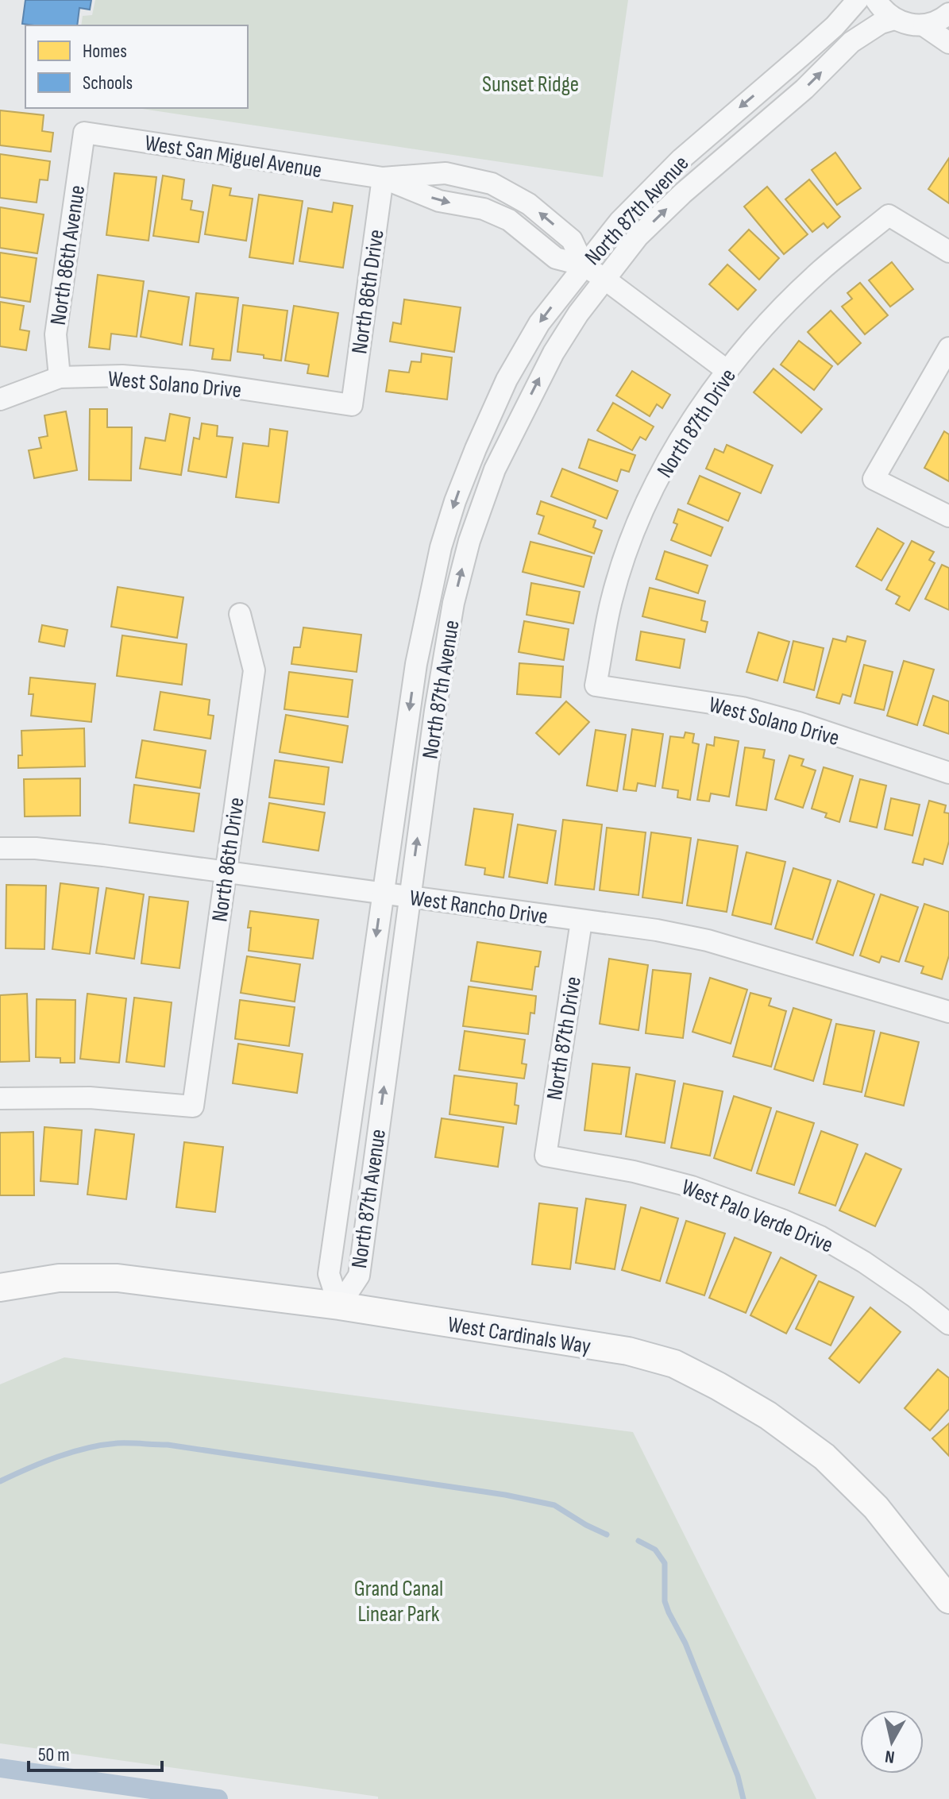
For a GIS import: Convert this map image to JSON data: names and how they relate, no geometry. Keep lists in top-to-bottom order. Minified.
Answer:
{"streets":{"main road":["West Cardinals Way"],"street":["West San Miguel Avenue","North 87th Avenue","North 86th Avenue","North 86th Drive","West Solano Drive","North 87th Drive","West Rancho Drive","West Palo Verde Drive"]},"crossings":[["West San Miguel Avenue","North 87th Avenue"],["West San Miguel Avenue","North 86th Avenue"],["West San Miguel Avenue","North 86th Drive"],["West San Miguel Avenue","North 87th Drive"],["North 87th Avenue","West Rancho Drive"],["North 87th Avenue","West Cardinals Way"],["North 86th Avenue","West Solano Drive"],["North 86th Drive","West Solano Drive"],["North 86th Drive","West Rancho Drive"],["West Solano Drive","North 87th Drive"],["North 87th Drive","West Rancho Drive"],["North 87th Drive","West Palo Verde Drive"]],"parks":["Sunset Ridge","Grand Canal Linear Park"],"legend":["Homes","Schools"],"scale_bar":"50 m","north":"bottom"}
